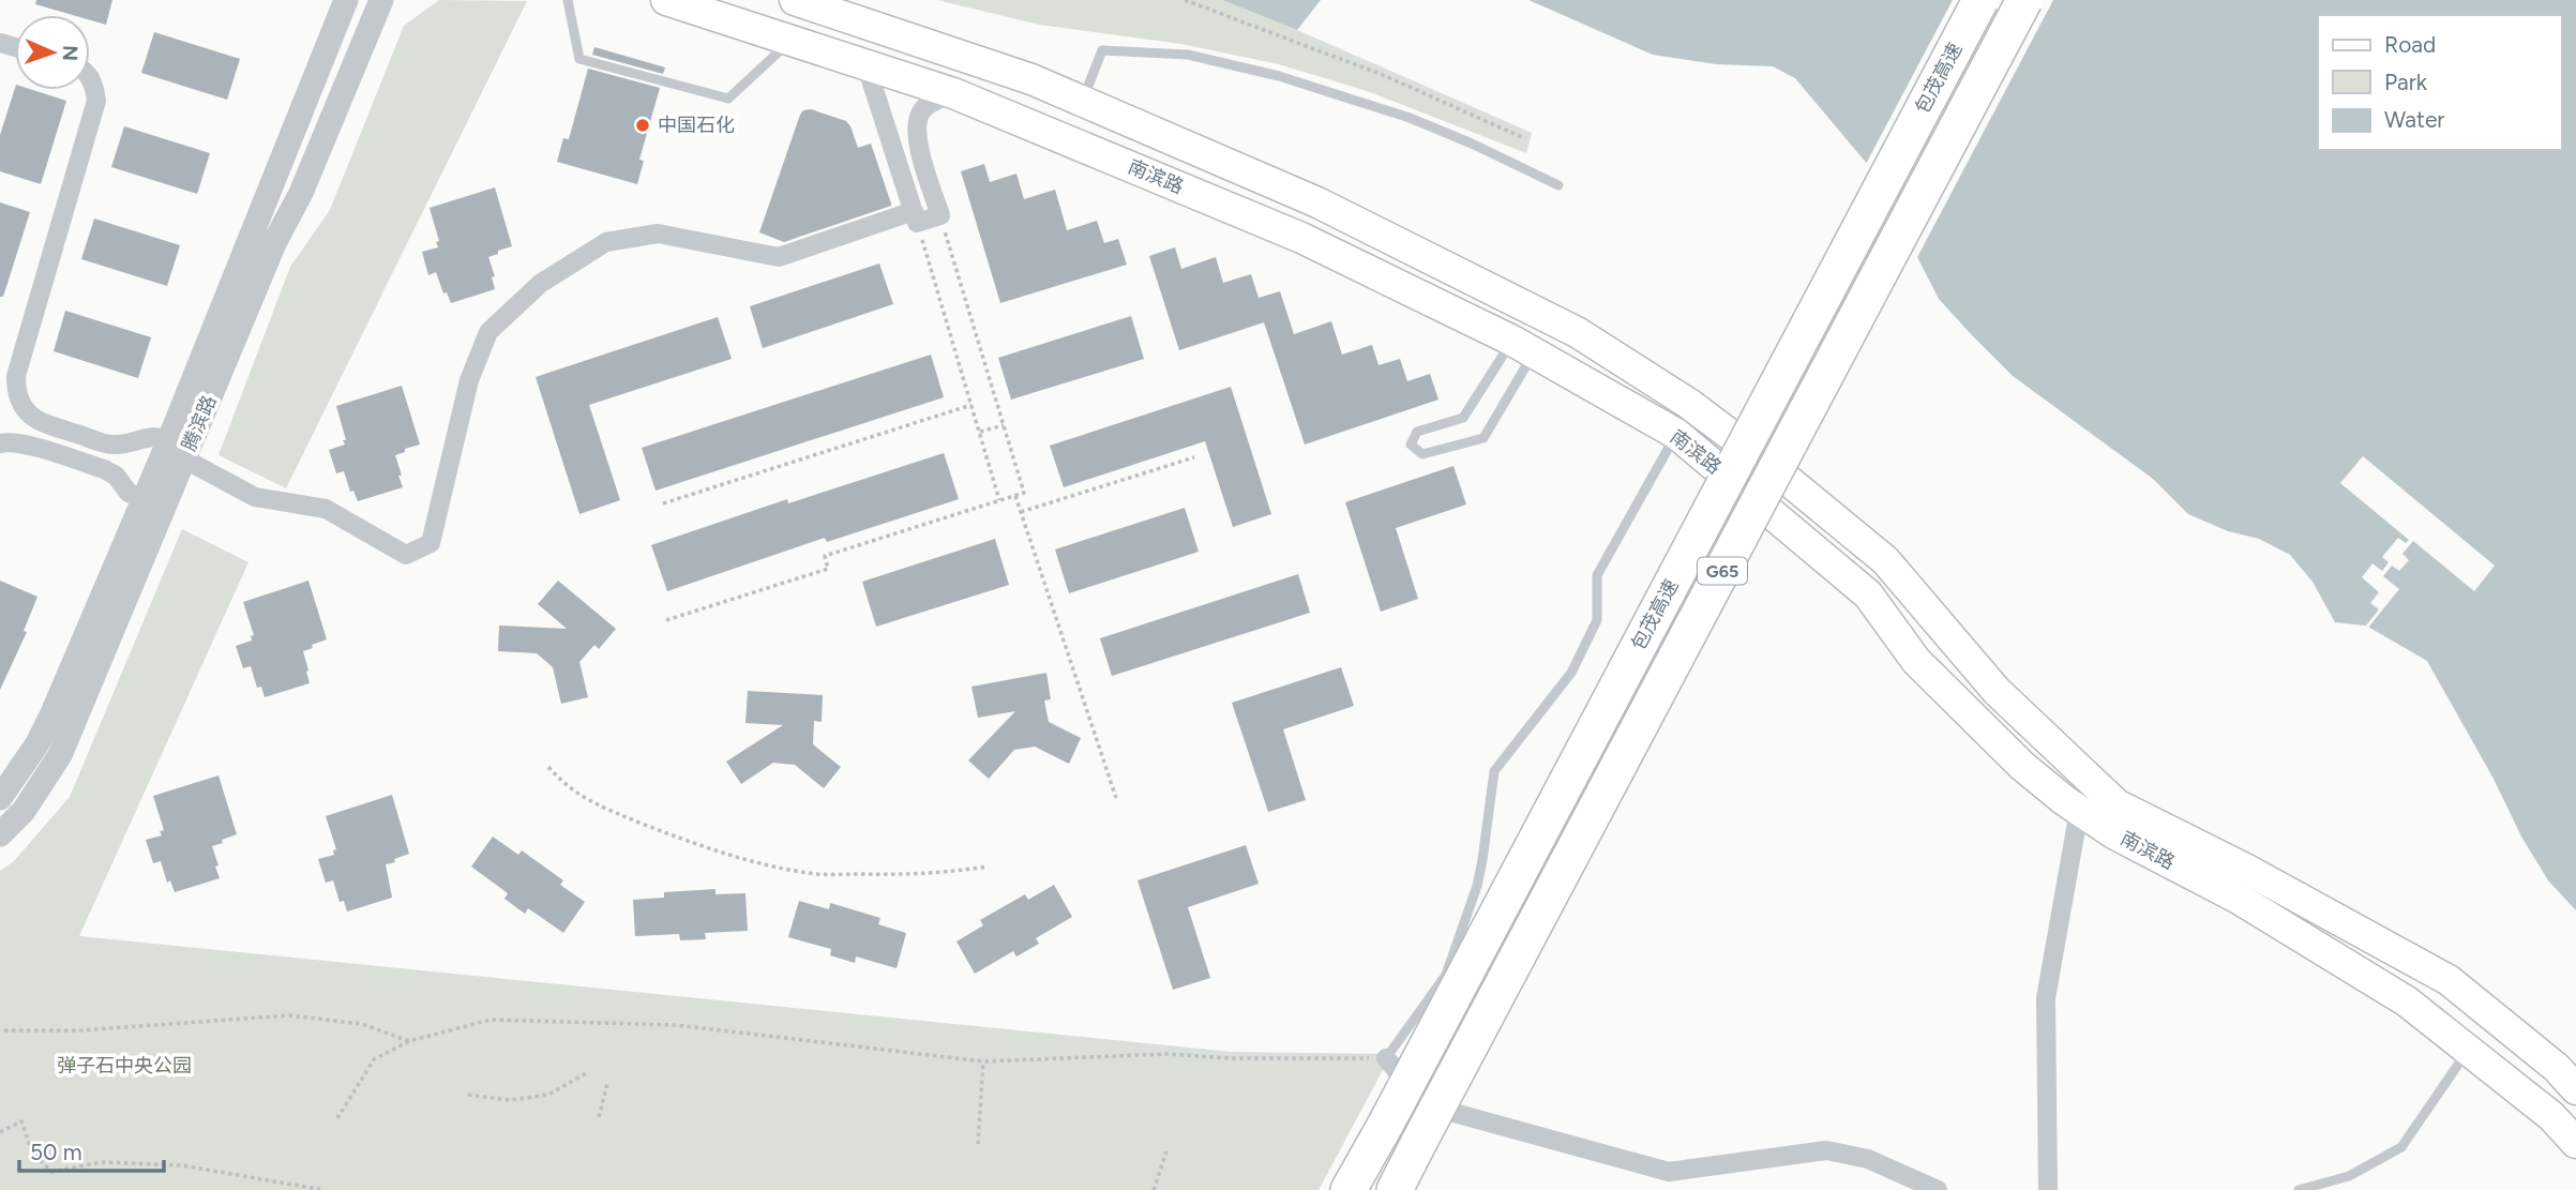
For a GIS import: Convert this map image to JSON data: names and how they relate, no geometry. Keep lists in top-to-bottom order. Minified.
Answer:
{"streets":{"highway":["包茂高速","G65"],"main road":["南滨路"],"street":["腾滨路"]},"parks":["弹子石中央公园"],"places":["中国石化"],"legend":["Road","Park","Water"],"scale_bar":"50 m","north":"right"}
